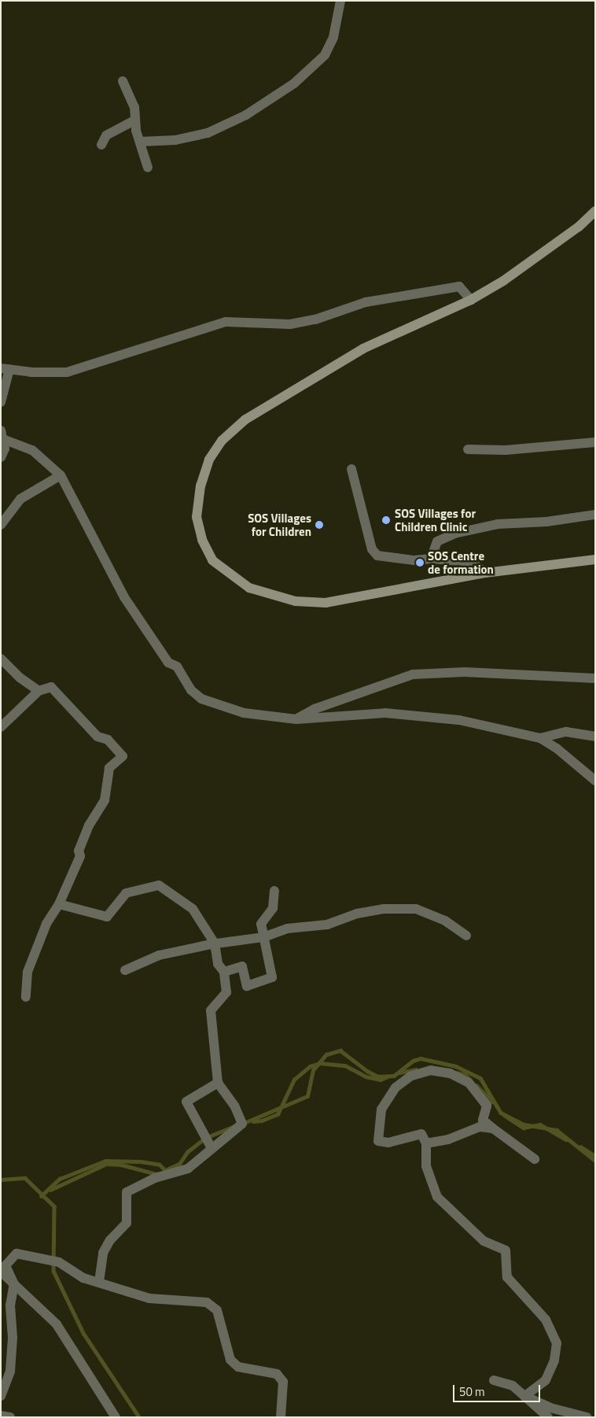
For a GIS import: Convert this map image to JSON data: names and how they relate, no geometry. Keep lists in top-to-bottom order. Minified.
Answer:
{"places":["SOS Villages for Children Clinic","SOS Villages for Children","SOS Centre de formation"],"scale_bar":"50 m"}
